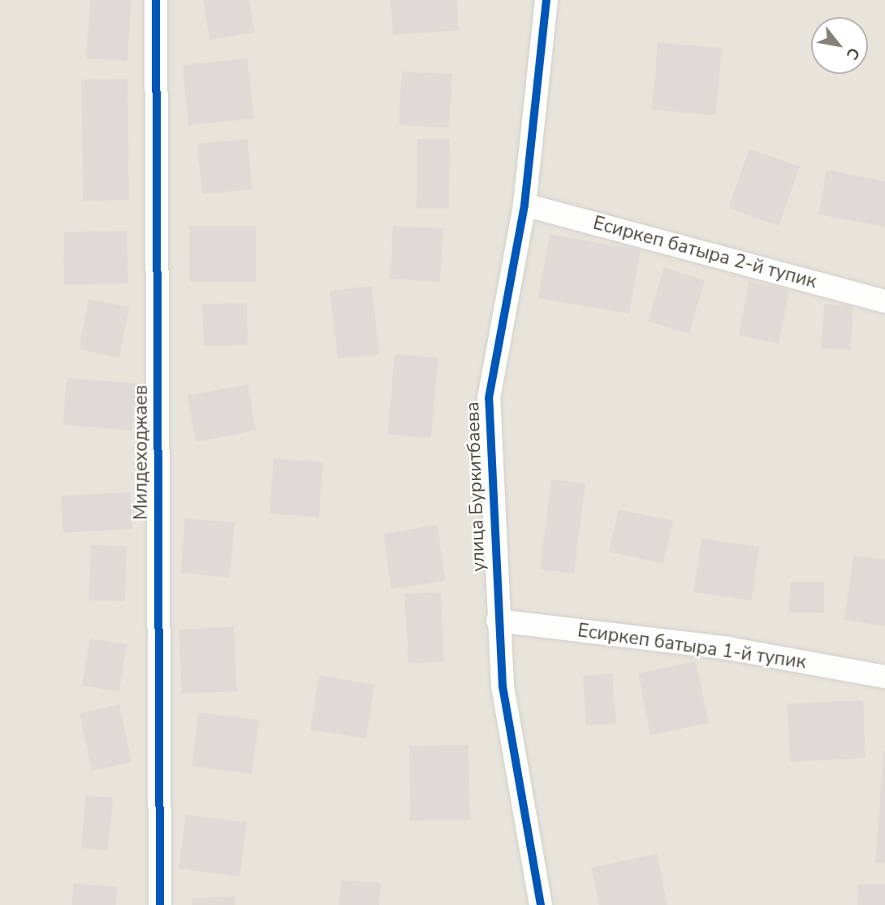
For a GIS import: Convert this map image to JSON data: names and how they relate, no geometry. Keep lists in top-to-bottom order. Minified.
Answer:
{"streets":{"street":["Есиркеп батыра 2-й тупик","Милдеходжаев","улица Буркитбаева","Есиркеп батыра 1-й тупик"]},"crossings":[["Есиркеп батыра 2-й тупик","улица Буркитбаева"],["улица Буркитбаева","Есиркеп батыра 1-й тупик"]],"north":"bottom right"}
